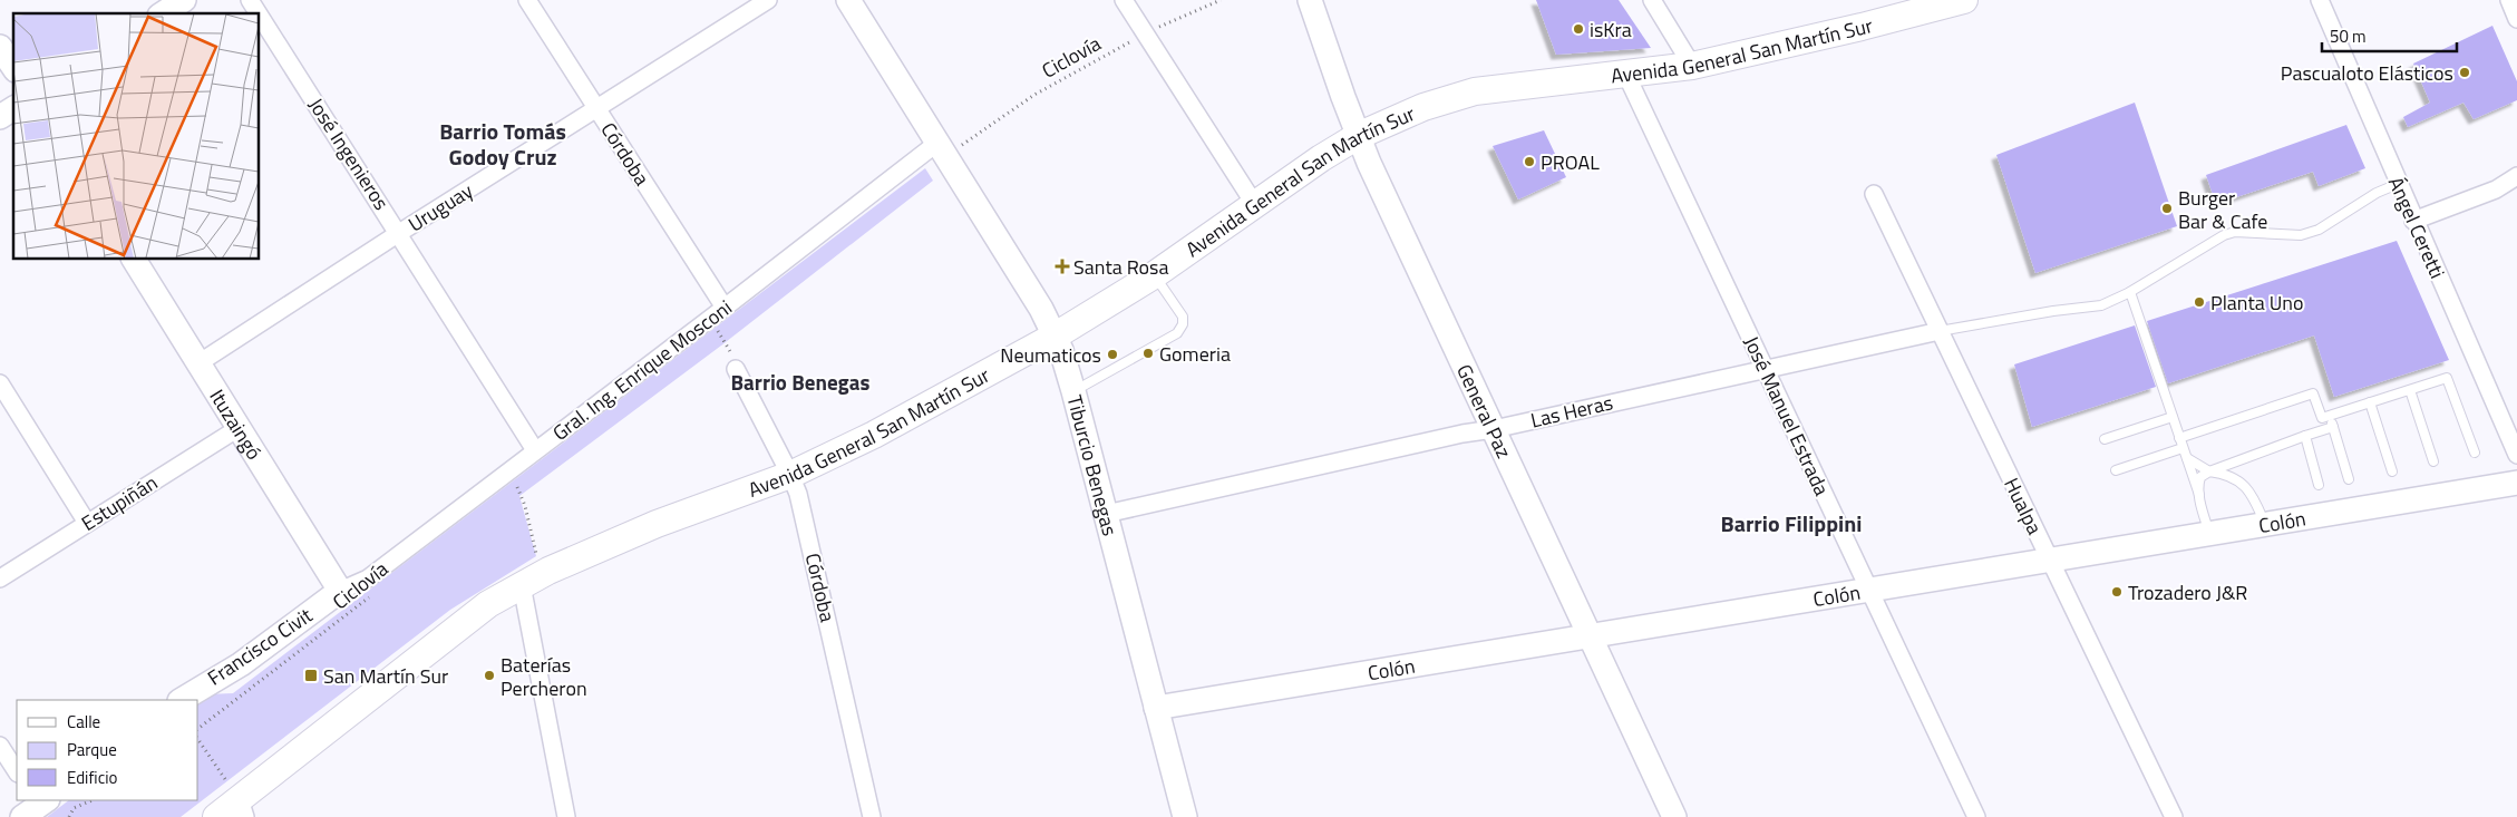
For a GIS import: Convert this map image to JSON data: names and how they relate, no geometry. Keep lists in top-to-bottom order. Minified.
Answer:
{"streets":{"main road":["Avenida General San Martín Sur"],"street":["José Ingenieros","Córdoba","Uruguay","Ángel Ceretti","Gral. Ing. Enrique Mosconi","General Paz","Las Heras","José Manuel Estrada","Ituzaingó","Tiburcio Benegas","Estupiñán","Hualpa","Colón","Francisco Civit"],"path":["Ciclovía"]},"crossings":[["Avenida General San Martín Sur","Córdoba"],["Avenida General San Martín Sur","General Paz"],["Avenida General San Martín Sur","José Manuel Estrada"],["Avenida General San Martín Sur","Tiburcio Benegas"],["Ciclovía","Gral. Ing. Enrique Mosconi"],["Ciclovía","Tiburcio Benegas"],["José Ingenieros","Uruguay"],["José Ingenieros","Gral. Ing. Enrique Mosconi"],["Córdoba","Uruguay"],["Córdoba","Gral. Ing. Enrique Mosconi"],["Uruguay","Ituzaingó"],["Gral. Ing. Enrique Mosconi","Ituzaingó"],["Gral. Ing. Enrique Mosconi","Tiburcio Benegas"],["Gral. Ing. Enrique Mosconi","Francisco Civit"],["General Paz","Las Heras"],["General Paz","Colón"],["Las Heras","José Manuel Estrada"],["Las Heras","Tiburcio Benegas"],["Las Heras","Hualpa"],["José Manuel Estrada","Colón"],["Ituzaingó","Estupiñán"],["Ituzaingó","Francisco Civit"],["Tiburcio Benegas","Colón"],["Hualpa","Colón"]],"districts":["Barrio Tomás Godoy Cruz","Barrio Benegas","Barrio Filippini"],"places":{"other":["isKra","Pascualoto Elásticos","PROAL","Burger Bar & Cafe","Planta Uno","Gomeria","Neumaticos","Trozadero J&R","Baterías Percheron"],"health":["Santa Rosa"],"transit":["San Martín Sur"]},"legend":["Calle","Parque","Edificio"],"scale_bar":"50 m"}
